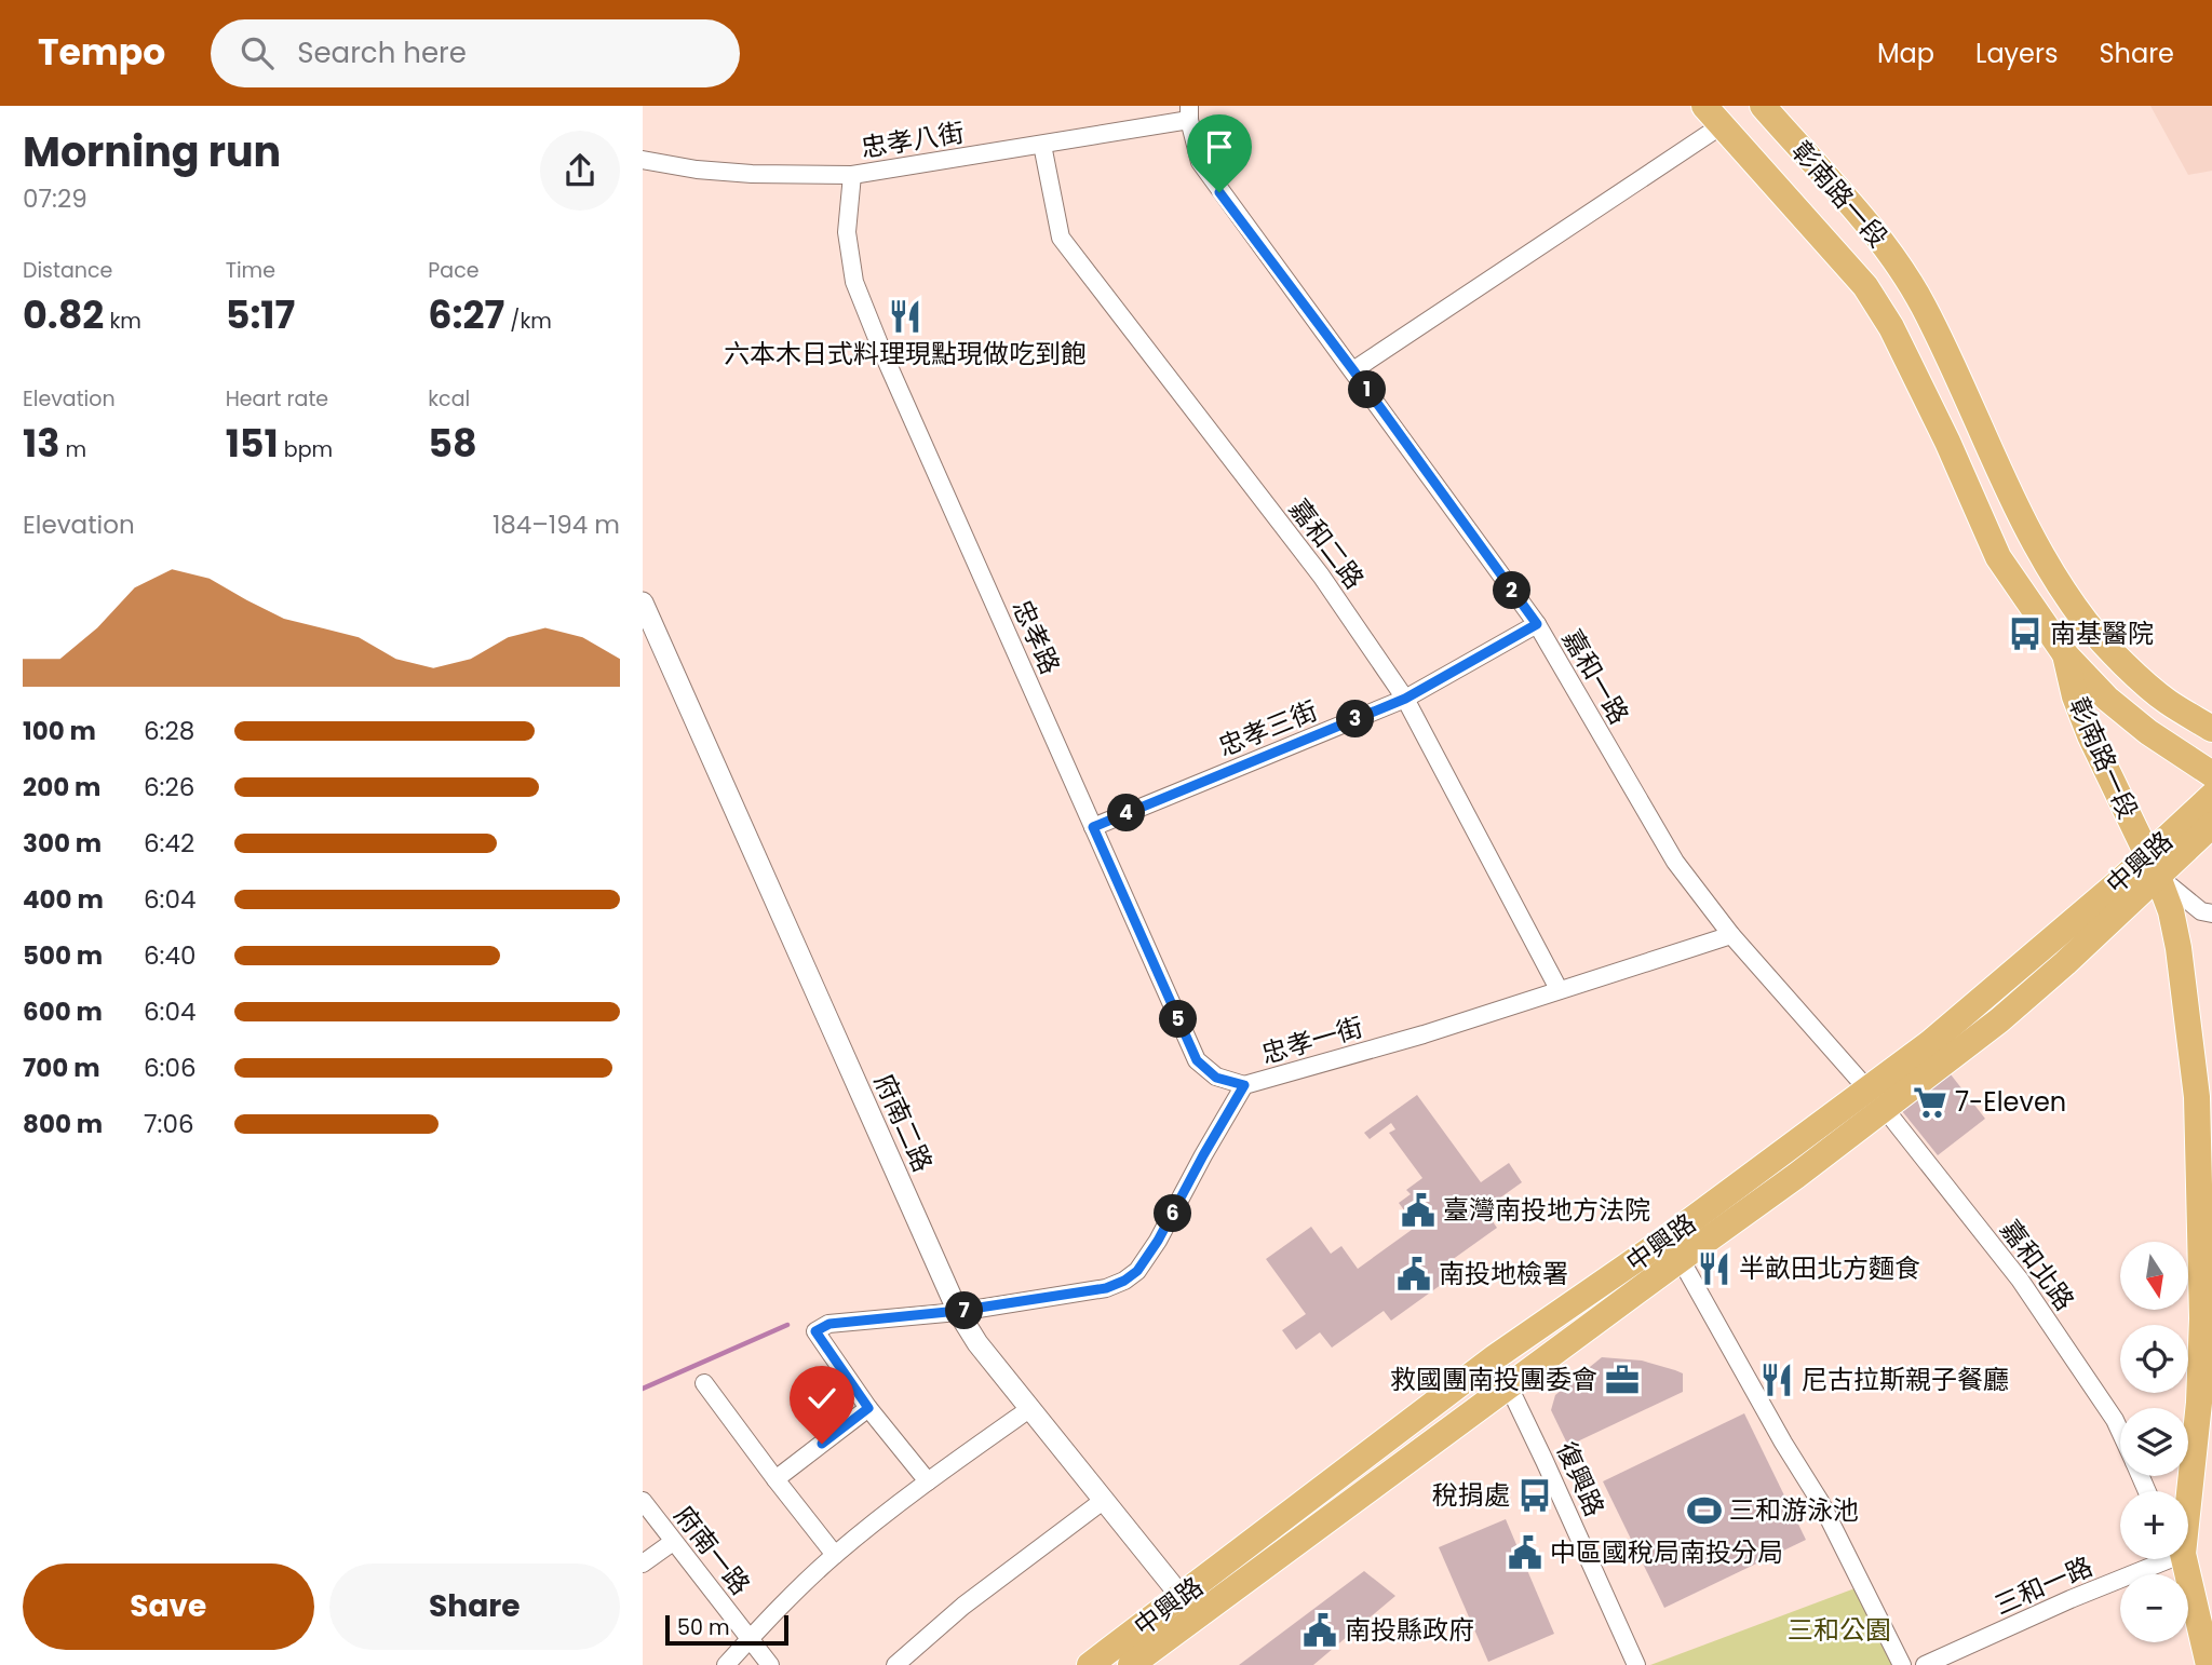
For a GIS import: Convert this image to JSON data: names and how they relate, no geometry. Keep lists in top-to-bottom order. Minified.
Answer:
{"streets":{"main road":["彰南路一段","中興路"],"street":["忠孝八街","嘉和二路","忠孝路","嘉和一路","忠孝三街","忠孝一街","府南二路","嘉和北路","復興路","府南一路","三和一路"]},"crossings":[["忠孝八街","嘉和二路"],["忠孝八街","忠孝路"],["忠孝八街","嘉和一路"],["彰南路一段","中興路"],["嘉和二路","忠孝三街"],["嘉和二路","忠孝一街"],["忠孝路","忠孝三街"],["忠孝路","忠孝一街"],["嘉和一路","忠孝三街"],["嘉和一路","中興路"],["嘉和一路","忠孝一街"],["嘉和一路","嘉和北路"],["中興路","府南二路"],["中興路","嘉和北路"],["中興路","復興路"],["忠孝一街","府南二路"]],"parks":["三和公園"],"places":{"restaurant":["六本木日式料理現點現做吃到飽","半畝田北方麵食","尼古拉斯親子餐廳"],"bus stop":["南基醫院","稅捐處"],"supermarket":["7-Eleven"],"public building":["臺灣南投地方法院","南投地檢署","中區國稅局南投分局","南投縣政府"],"office":["救國團南投團委會"],"sports":["三和游泳池"]},"scale_bar":"50 m","north":"bottom","page":{"header":"Tempo","search":"Search here","nav":["Map","Layers","Share"],"heading":["Morning run","07:29"],"stats":[["Distance","0.82 km"],["Time","5:17"],["Pace","6:27 /km"],["Elevation","13 m"],["Heart rate","151 bpm"],["kcal","58"]],"pins":["1","2","3","4","5","6","7"],"chart":["Elevation","184–194 m"],"list":[{"name":"100 m","note":"6:28"},{"name":"200 m","note":"6:26"},{"name":"300 m","note":"6:42"},{"name":"400 m","note":"6:04"},{"name":"500 m","note":"6:40"},{"name":"600 m","note":"6:04"},{"name":"700 m","note":"6:06"},{"name":"800 m","note":"7:06"}],"map_buttons":["+","−"],"buttons":["Save","Share"],"scale":"50 m"}}
